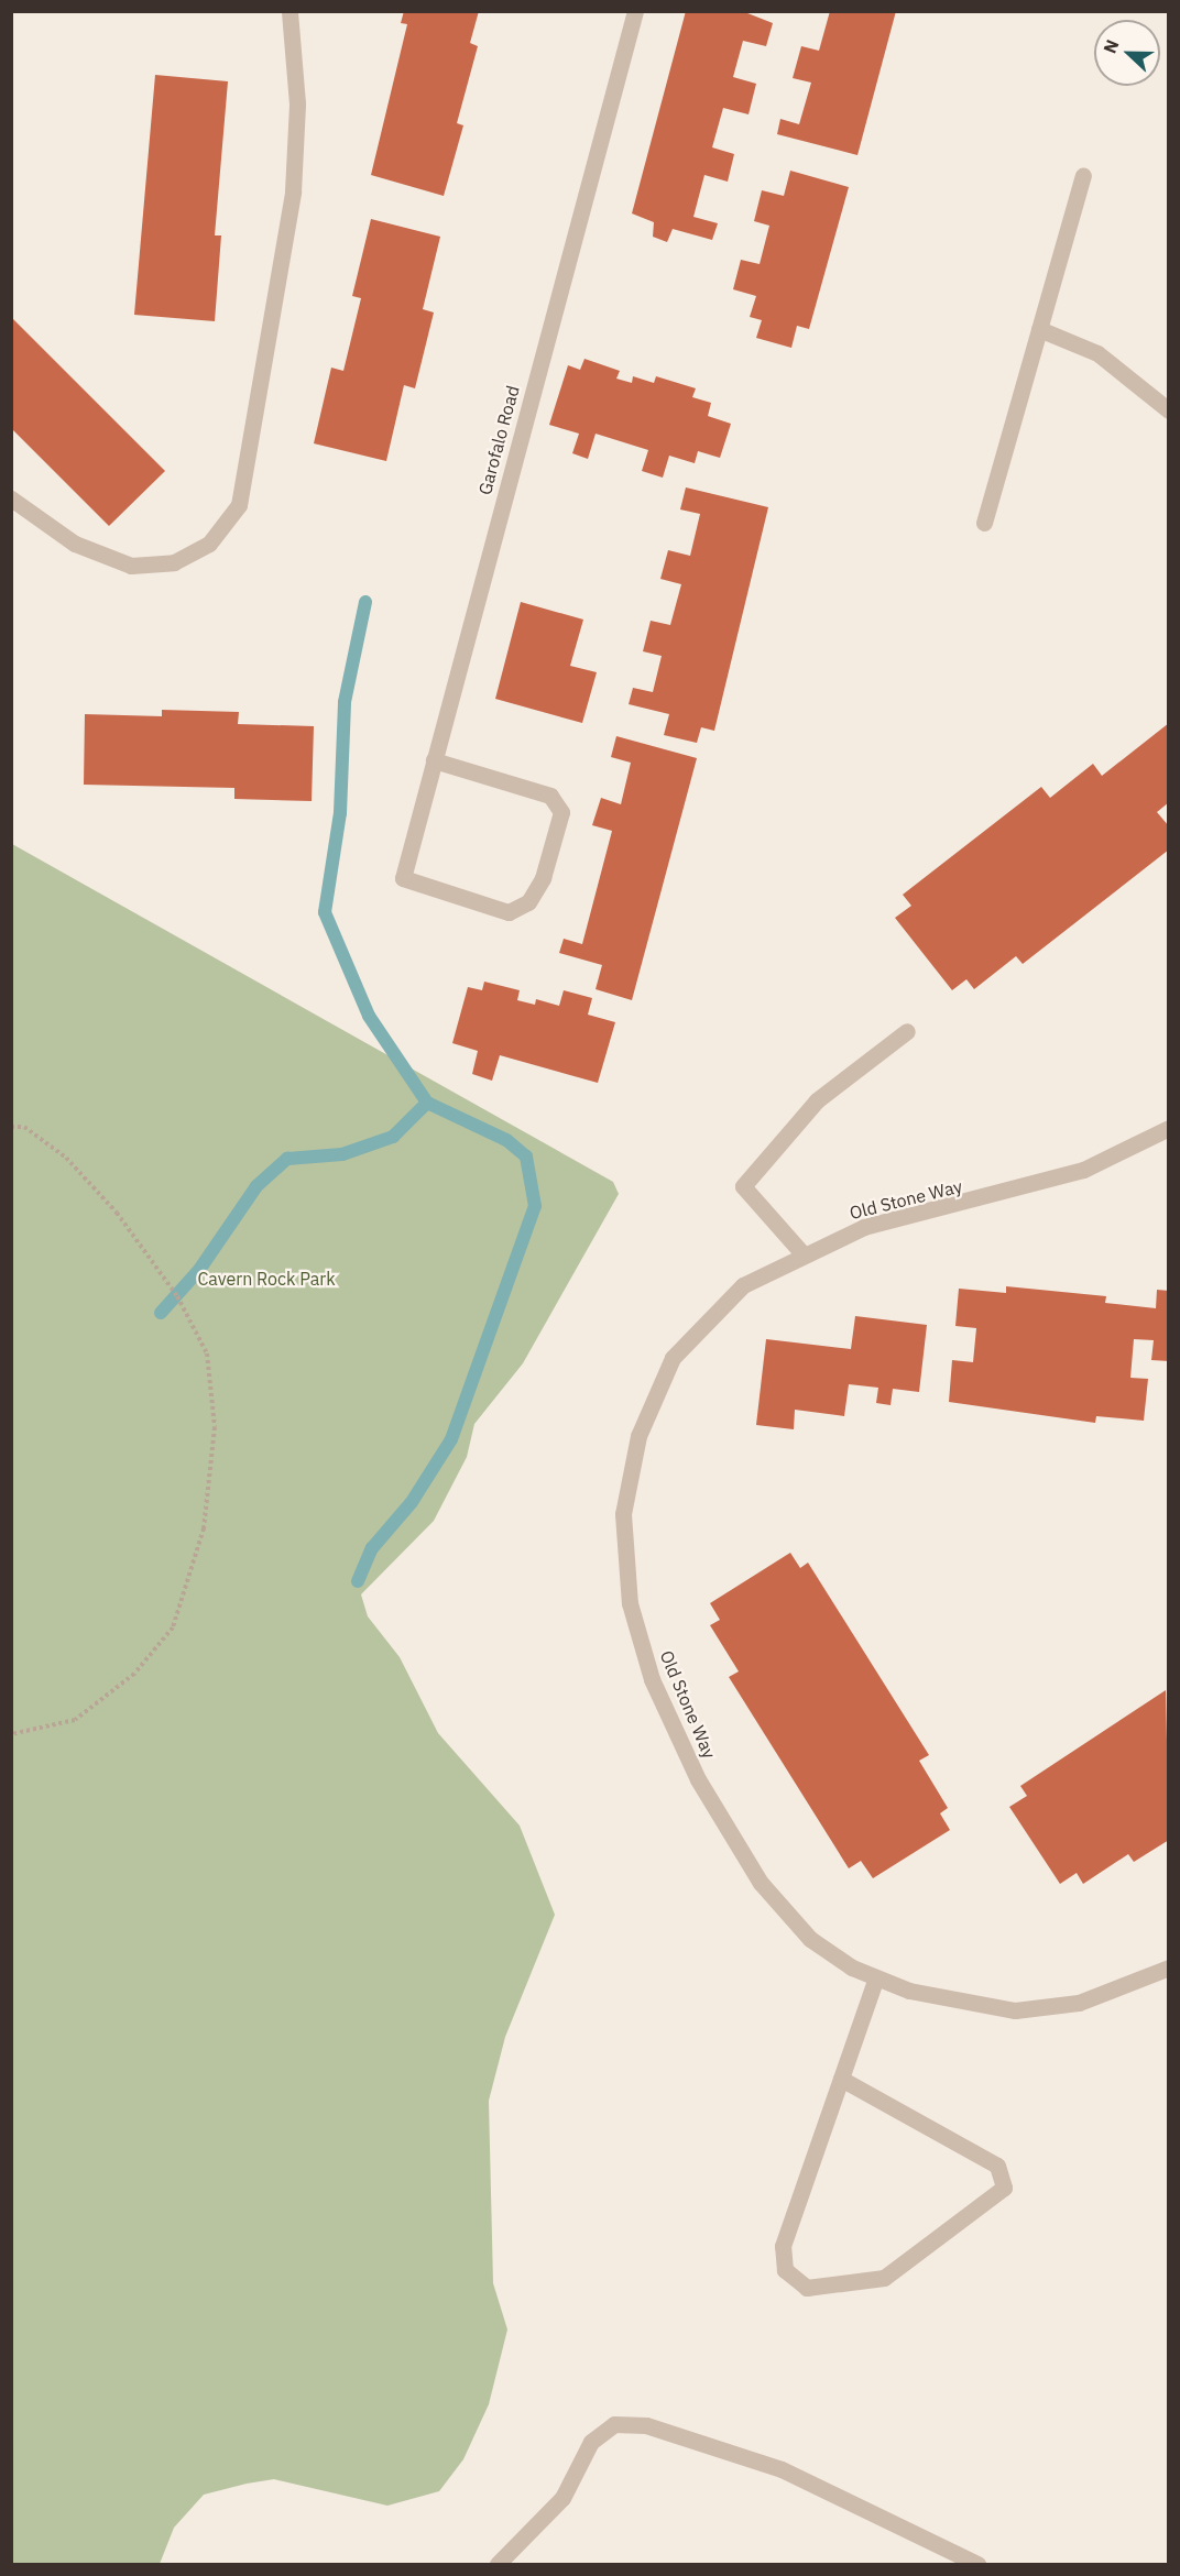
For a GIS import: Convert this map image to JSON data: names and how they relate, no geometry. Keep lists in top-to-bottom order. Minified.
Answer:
{"streets":{"street":["Garofalo Road","Old Stone Way"]},"parks":["Cavern Rock Park"],"north":"left"}
